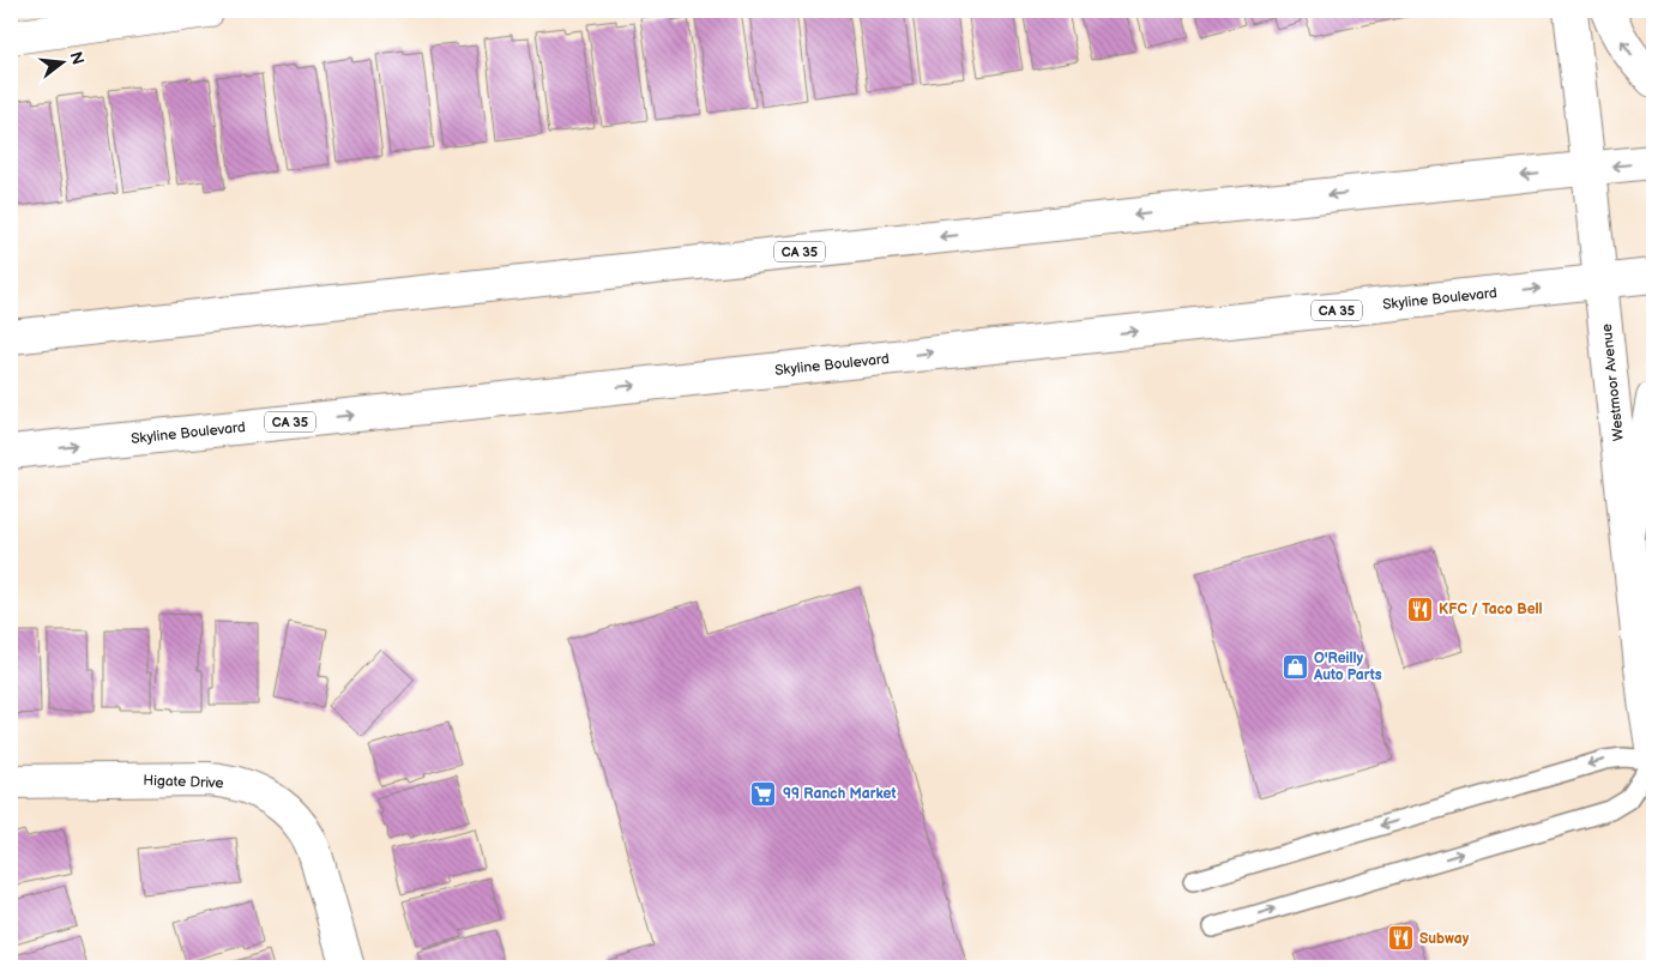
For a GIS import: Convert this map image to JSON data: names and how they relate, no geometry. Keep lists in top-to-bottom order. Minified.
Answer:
{"streets":{"main road":["CA 35","Skyline Boulevard","Westmoor Avenue","Higate Drive"]},"crossings":[["CA 35","Westmoor Avenue"],["Skyline Boulevard","Westmoor Avenue"]],"places":{"restaurant":["KFC / Taco Bell","Subway"],"shop":["O'Reilly Auto Parts"],"supermarket":["99 Ranch Market"]},"north":"right"}
